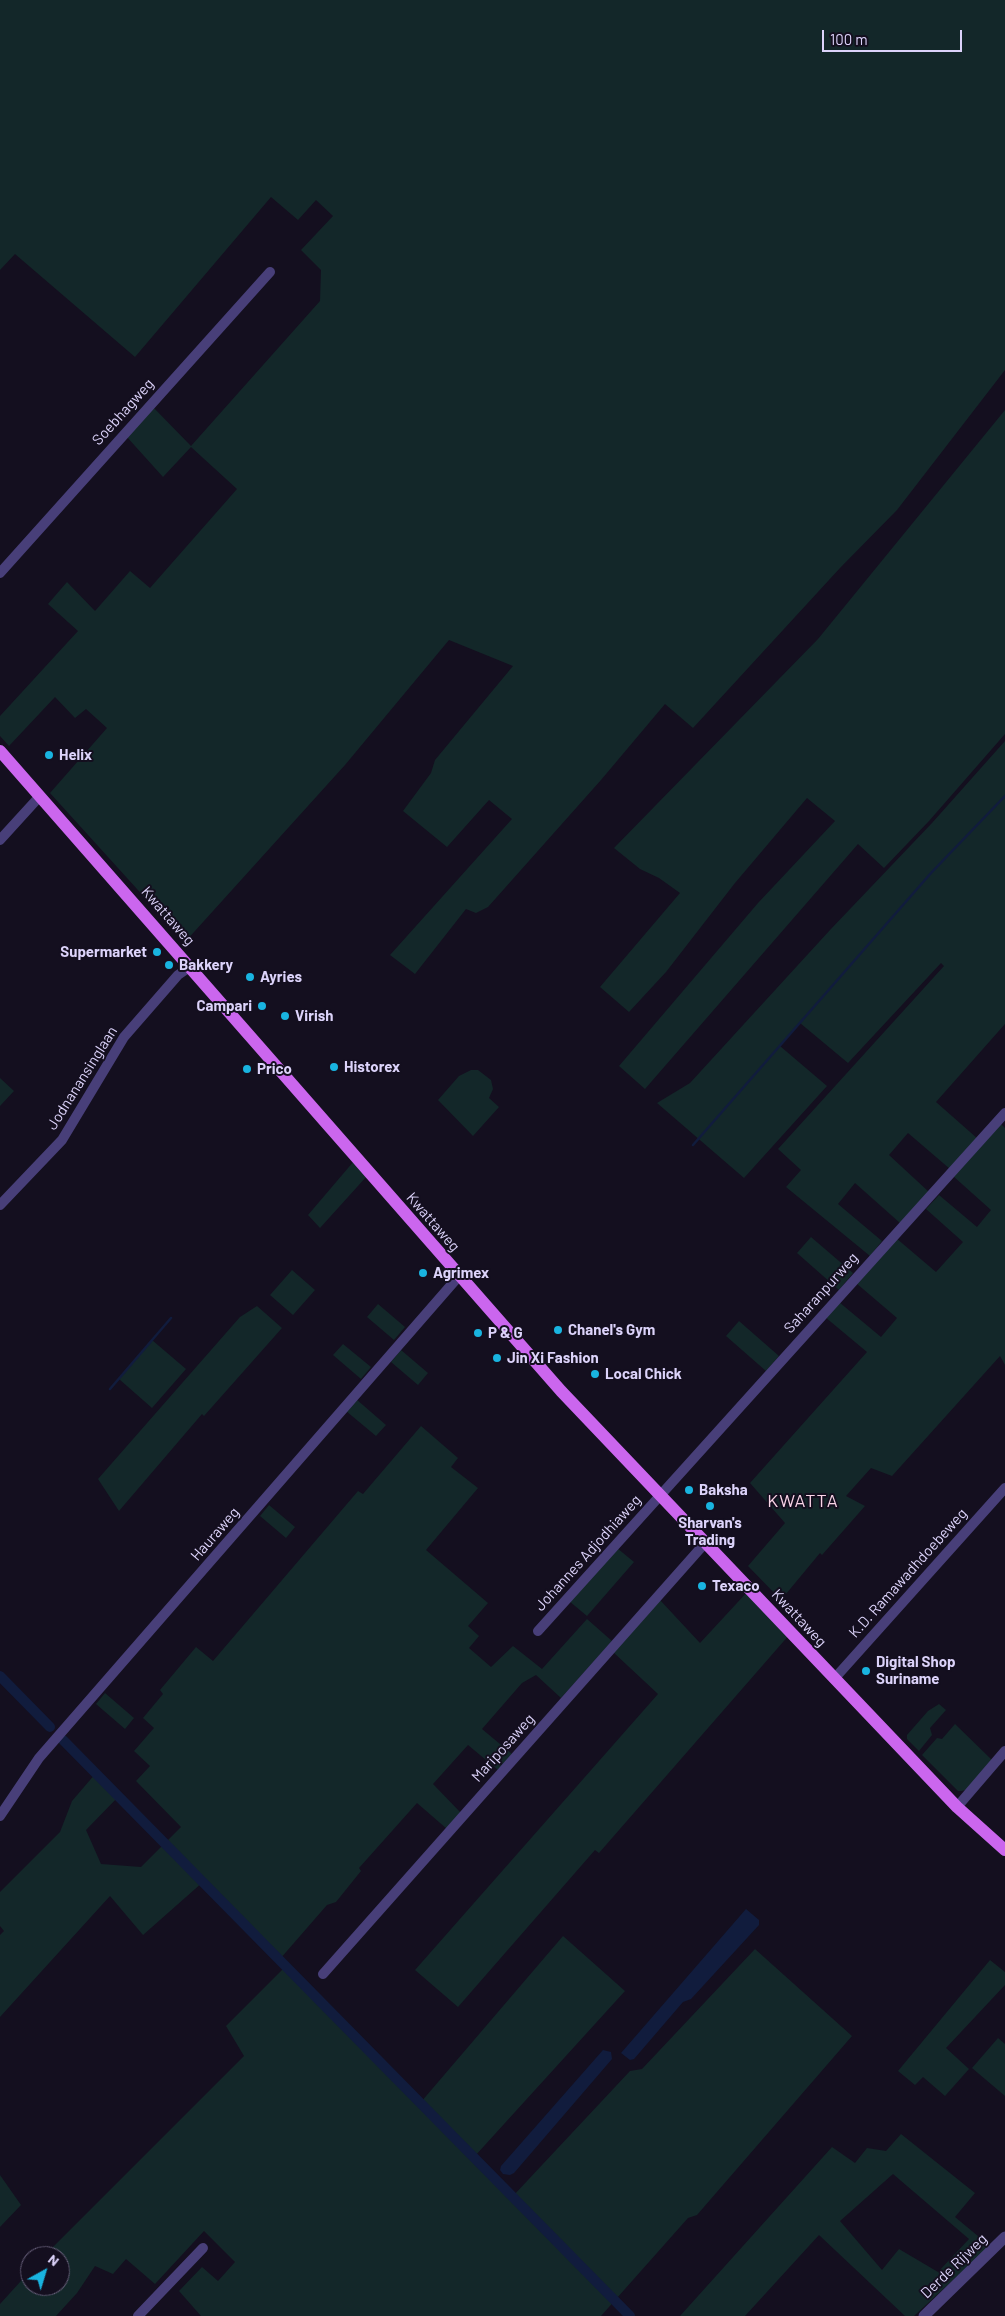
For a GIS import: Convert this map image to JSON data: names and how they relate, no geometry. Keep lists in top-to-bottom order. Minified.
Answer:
{"streets":{"main road":["Kwattaweg"],"street":["Soebhagweg","Jodnanansinglaan","Saharanpurweg","Hauraweg","Johannes Adjodhiaweg","K.D. Ramawadhdoebeweg","Mariposaweg","Derde Rijweg"]},"crossings":[["Kwattaweg","Jodnanansinglaan"],["Kwattaweg","Saharanpurweg"],["Kwattaweg","Hauraweg"],["Kwattaweg","Johannes Adjodhiaweg"],["Kwattaweg","K.D. Ramawadhdoebeweg"],["Kwattaweg","Mariposaweg"],["Saharanpurweg","Johannes Adjodhiaweg"]],"districts":["KWATTA"],"places":["Helix","Supermarket","Bakkery","Ayries","Campari","Virish","Historex","Prico","Agrimex","Chanel's Gym","P & G","Jin Xi Fashion","Local Chick","Baksha","Sharvan's Trading","Texaco","Digital Shop Suriname"],"scale_bar":"100 m","north":"top right"}
